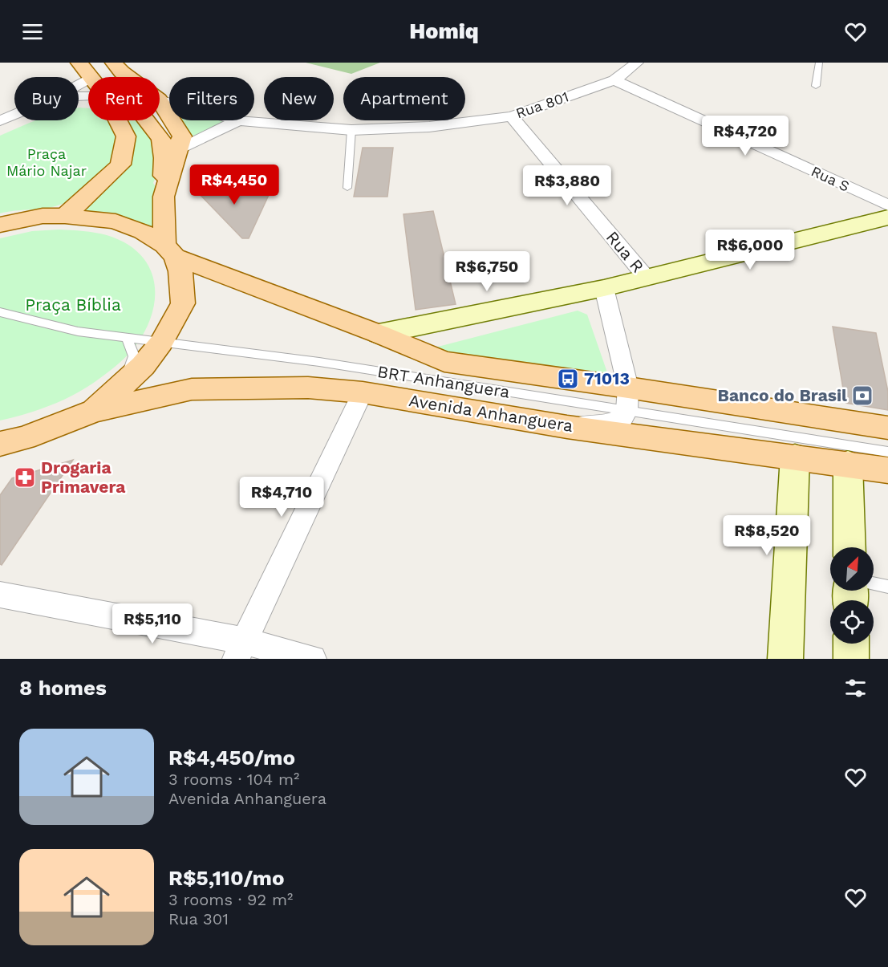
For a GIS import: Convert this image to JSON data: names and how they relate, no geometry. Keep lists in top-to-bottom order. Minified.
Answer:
{"streets":{"main road":["Avenida Anhanguera"],"street":["Rua 801","Rua S","Rua R"],"lane":["BRT Anhanguera"]},"crossings":[["Rua 801","Rua S"],["Rua 801","Rua R"]],"parks":["Praça Mário Najar","Praça Bíblia"],"places":{"bus stop":["71013"],"bank":["Banco do Brasil"],"pharmacy":["Drogaria Primavera"]},"north":"top right","page":{"header":"Homiq","chip":["Buy","Rent","Filters","New","Apartment"],"price":["R$4,720","R$4,450","R$3,880","R$6,000","R$6,750","R$4,710","R$8,520","R$5,110"],"heading":"8 homes","list":[{"name":"R$4,450/mo","note":"3 rooms · 104 m² · Avenida Anhanguera"},{"name":"R$5,110/mo","note":"3 rooms · 92 m² · Rua 301"}]}}
